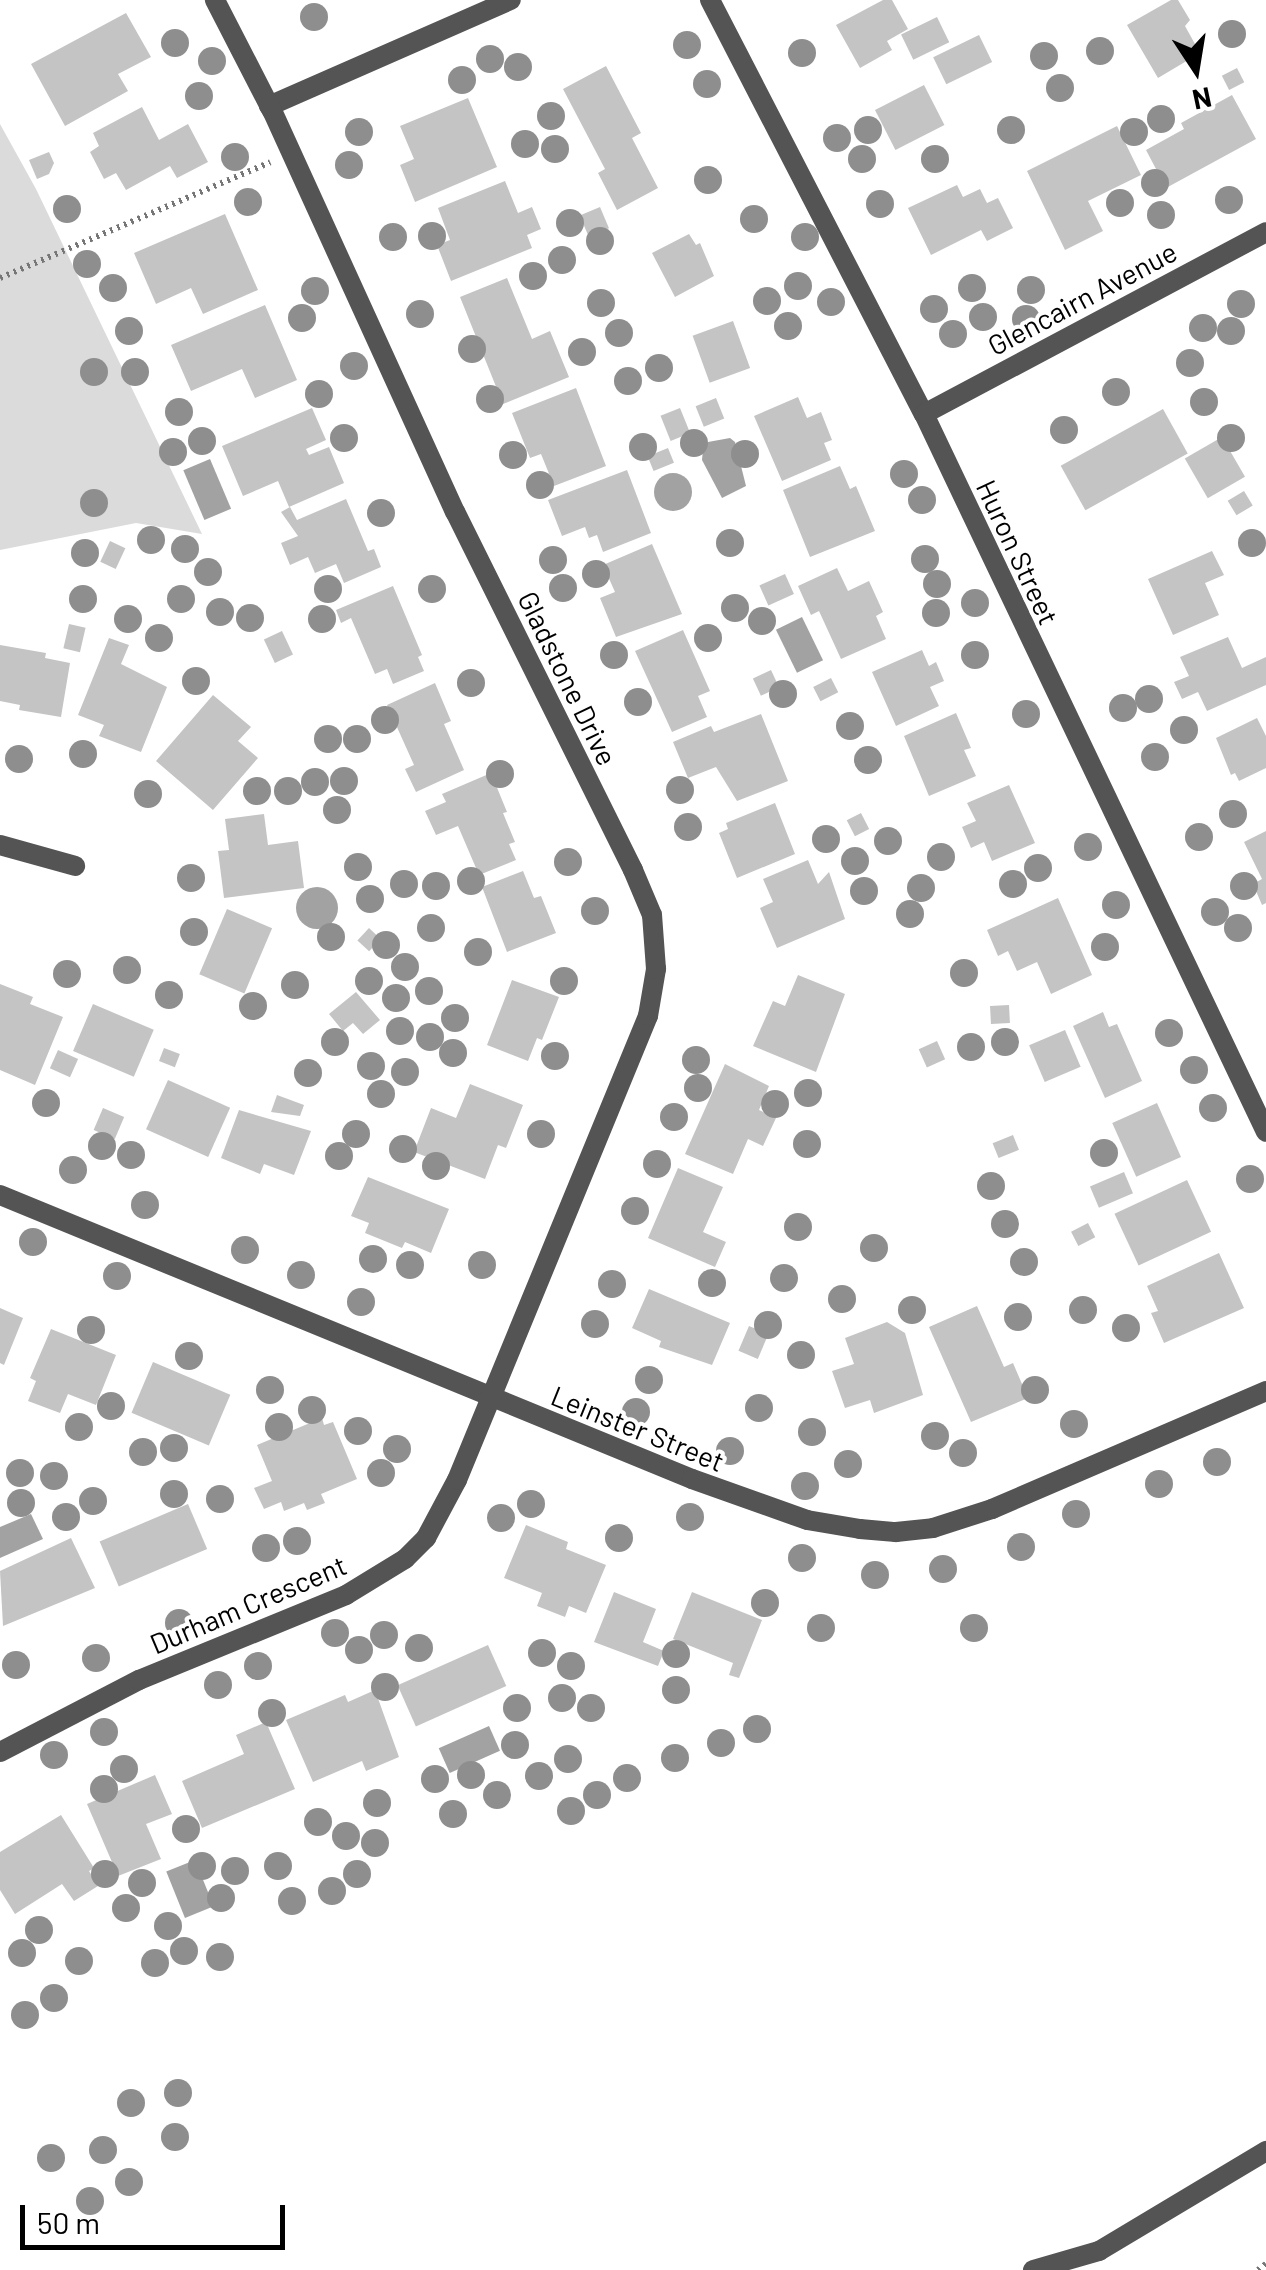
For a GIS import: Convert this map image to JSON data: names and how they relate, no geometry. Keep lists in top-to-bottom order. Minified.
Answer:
{"streets":{"street":["Glencairn Avenue","Huron Street","Gladstone Drive","Leinster Street","Durham Crescent"]},"crossings":[["Glencairn Avenue","Huron Street"],["Gladstone Drive","Leinster Street"],["Gladstone Drive","Durham Crescent"],["Leinster Street","Durham Crescent"]],"scale_bar":"50 m","north":"bottom"}
